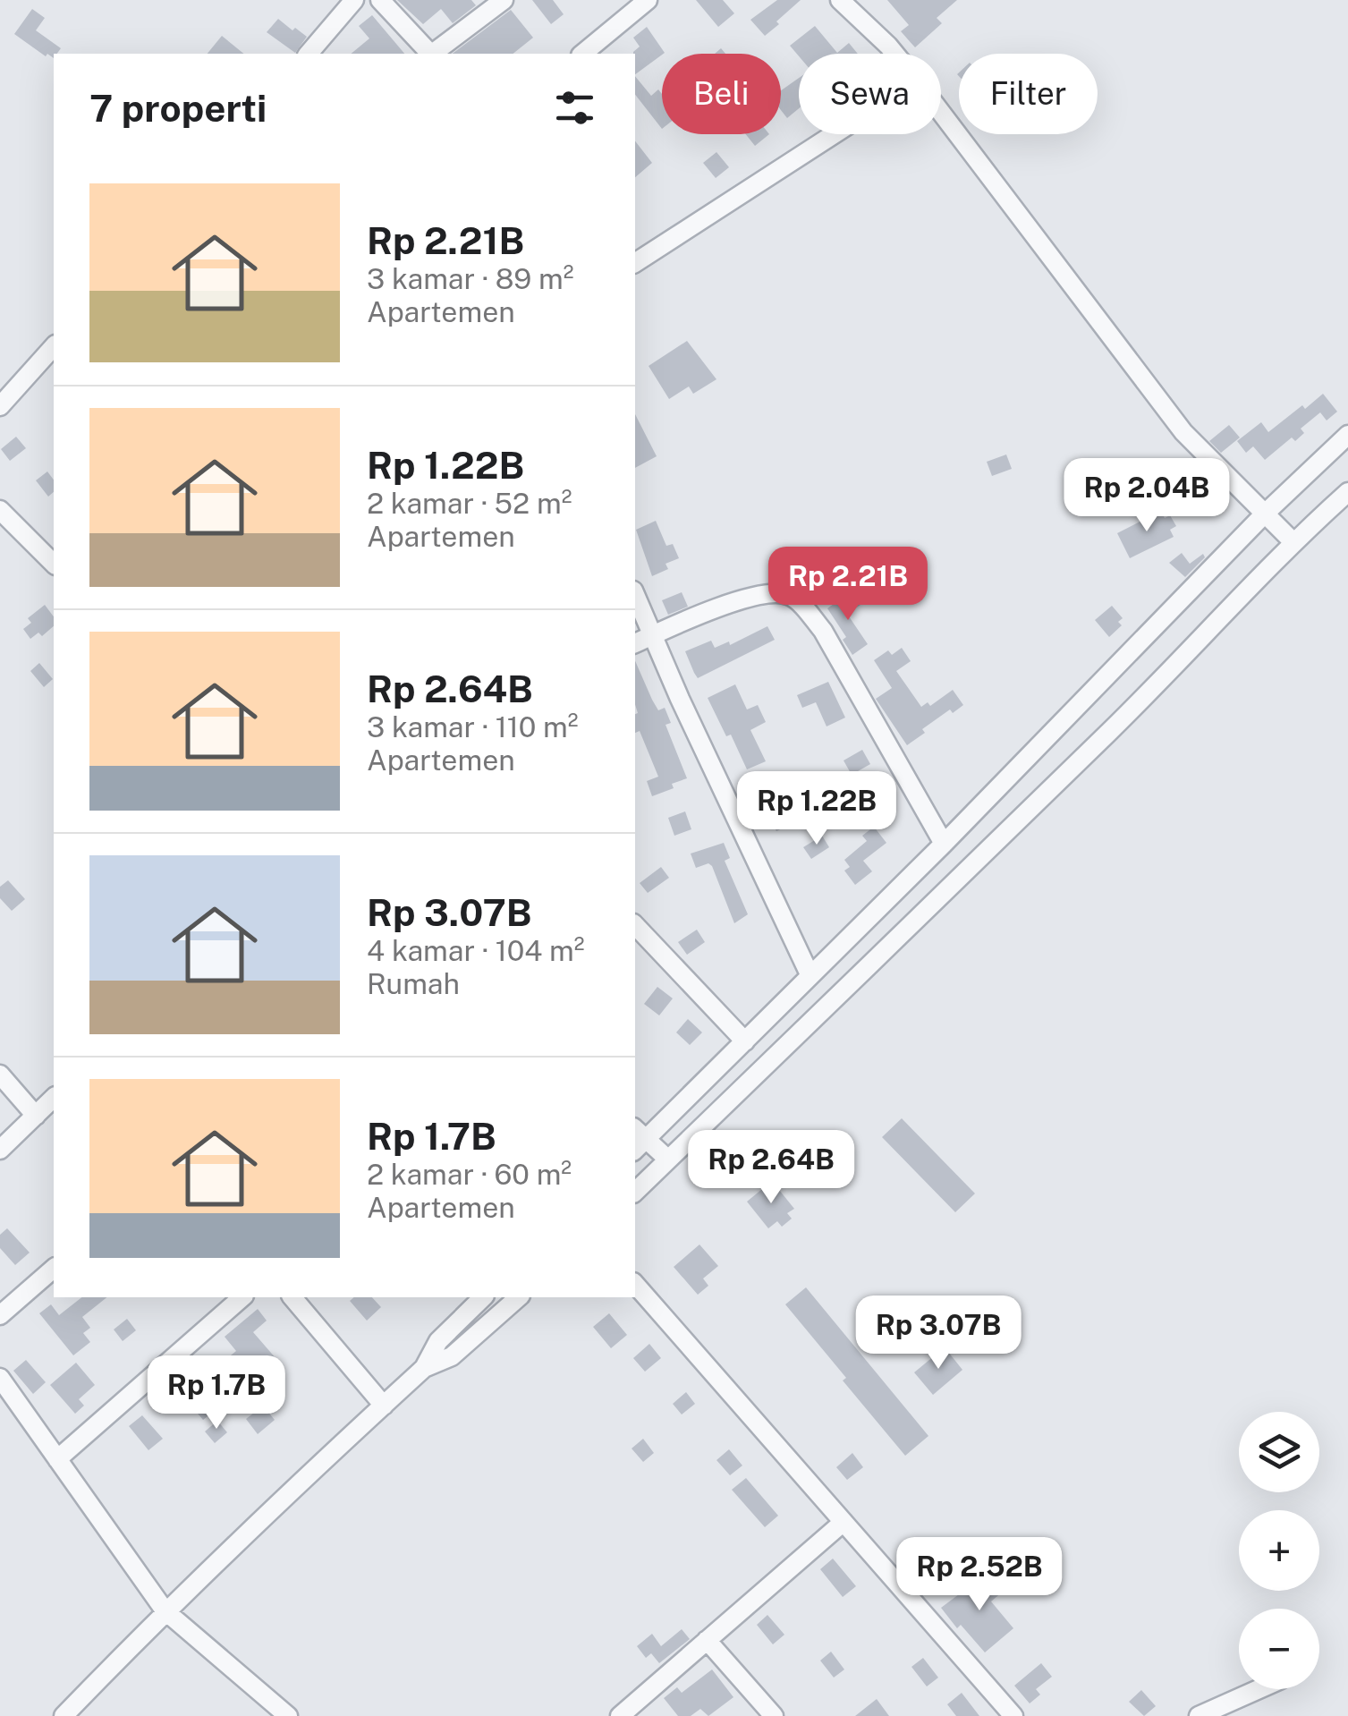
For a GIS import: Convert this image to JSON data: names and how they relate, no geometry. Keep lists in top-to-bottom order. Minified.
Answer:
{"page":{"chip":["Beli","Sewa","Filter"],"heading":"7 properti","list":[{"name":"Rp 2.21B","note":"3 kamar · 89 m² · Apartemen"},{"name":"Rp 1.22B","note":"2 kamar · 52 m² · Apartemen"},{"name":"Rp 2.64B","note":"3 kamar · 110 m² · Apartemen"},{"name":"Rp 3.07B","note":"4 kamar · 104 m² · Rumah"},{"name":"Rp 1.7B","note":"2 kamar · 60 m² · Apartemen"}],"price":["Rp 2.04B","Rp 2.21B","Rp 1.22B","Rp 2.64B","Rp 3.07B","Rp 1.7B","Rp 2.52B"],"map_buttons":["+","−"]}}
